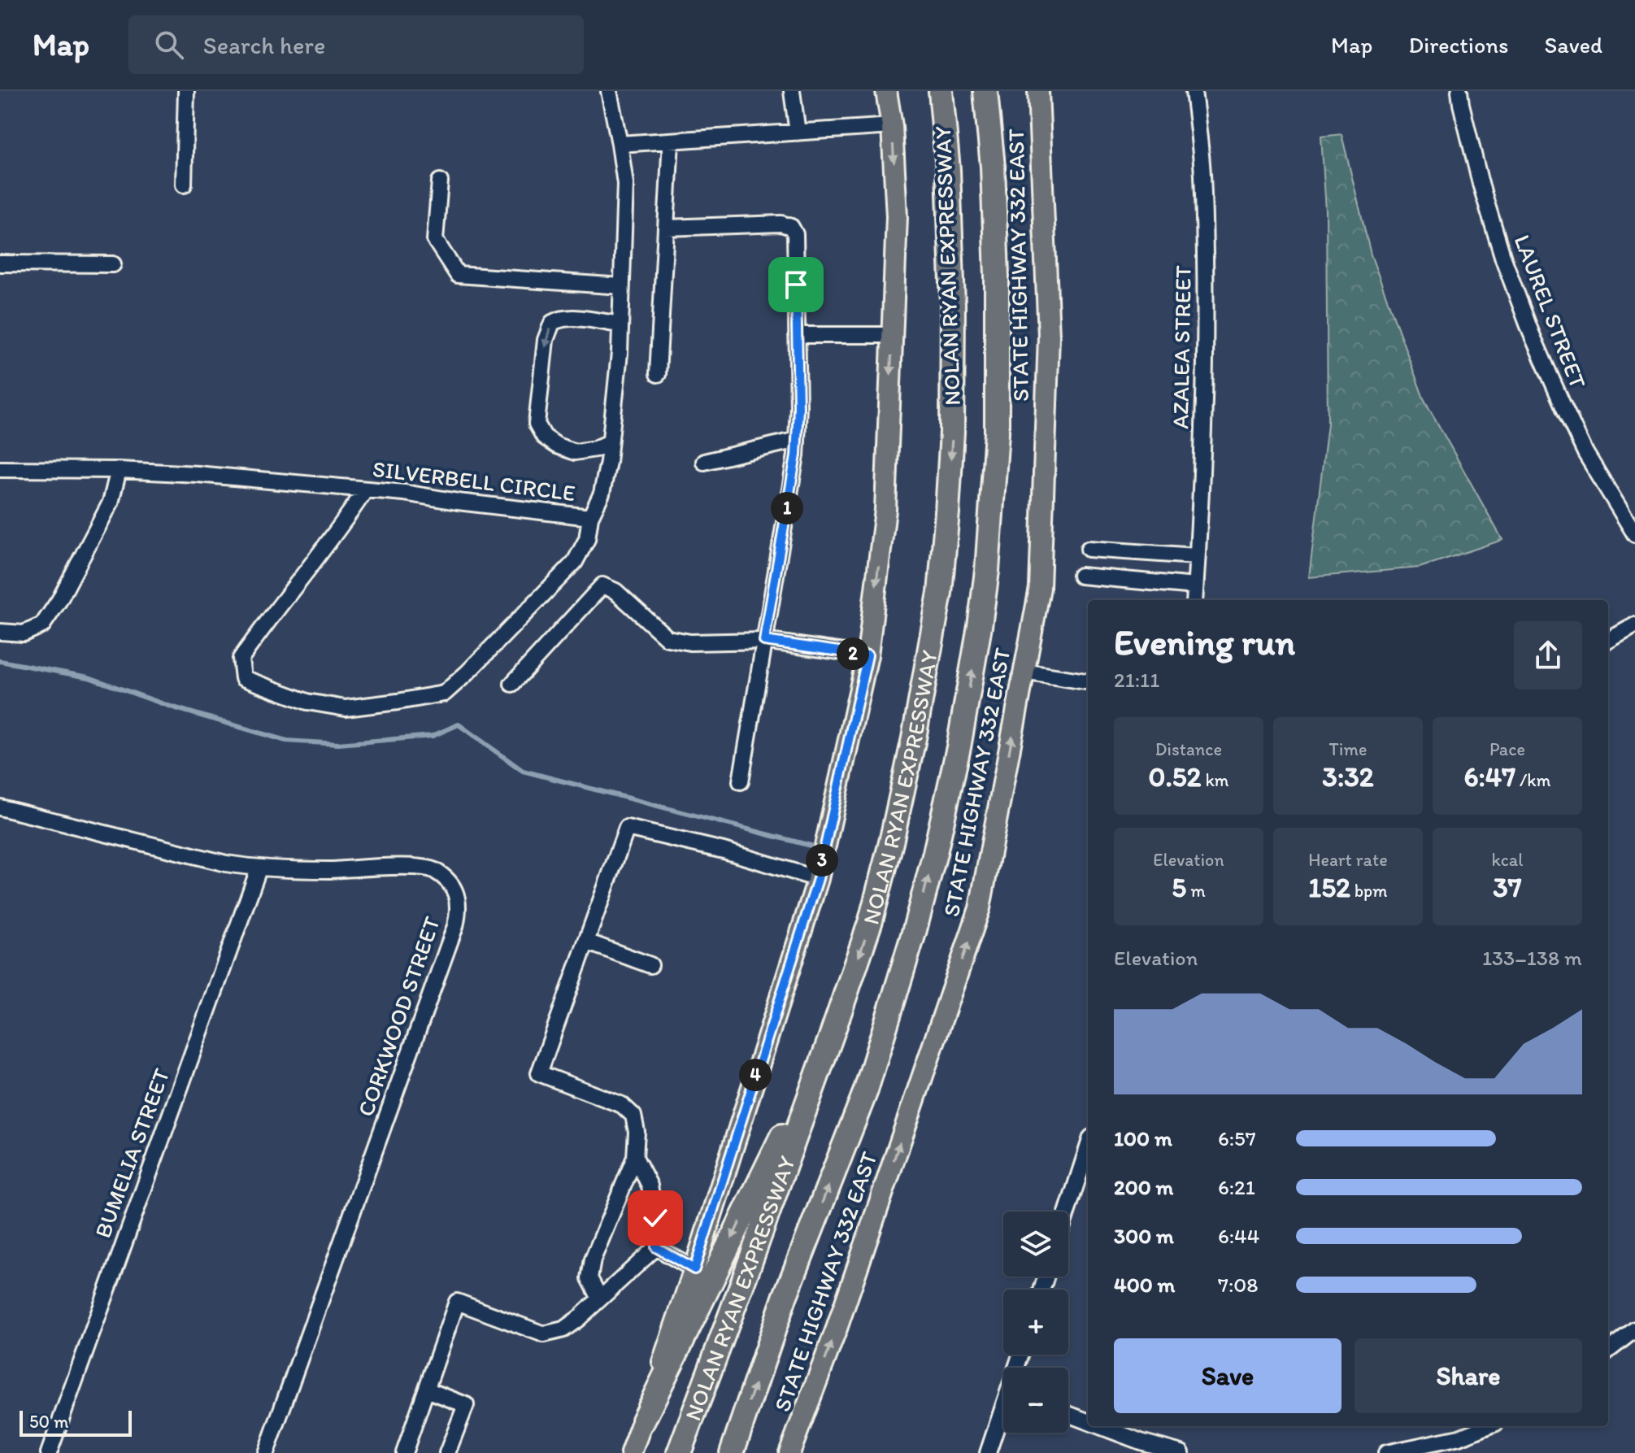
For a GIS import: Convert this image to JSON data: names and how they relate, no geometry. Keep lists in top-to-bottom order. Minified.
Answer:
{"streets":{"highway":["NOLAN RYAN EXPRESSWAY"],"main road":["STATE HIGHWAY 332 EAST"],"street":["LAUREL STREET","AZALEA STREET","SILVERBELL CIRCLE","CORKWOOD STREET","BUMELIA STREET"]},"crossings":[["CORKWOOD STREET","BUMELIA STREET"]],"scale_bar":"50 m","page":{"header":"Map","search":"Search here","nav":["Map","Directions","Saved"],"pins":["1","2","3","4"],"heading":["Evening run","21:11"],"stats":[["Distance","0.52 km"],["Time","3:32"],["Pace","6:47 /km"],["Elevation","5 m"],["Heart rate","152 bpm"],["kcal","37"]],"chart":["Elevation","133–138 m"],"list":[{"name":"100 m","note":"6:57"},{"name":"200 m","note":"6:21"},{"name":"300 m","note":"6:44"},{"name":"400 m","note":"7:08"}],"map_buttons":["+","−"],"buttons":["Save","Share"],"scale":"50 m"}}
